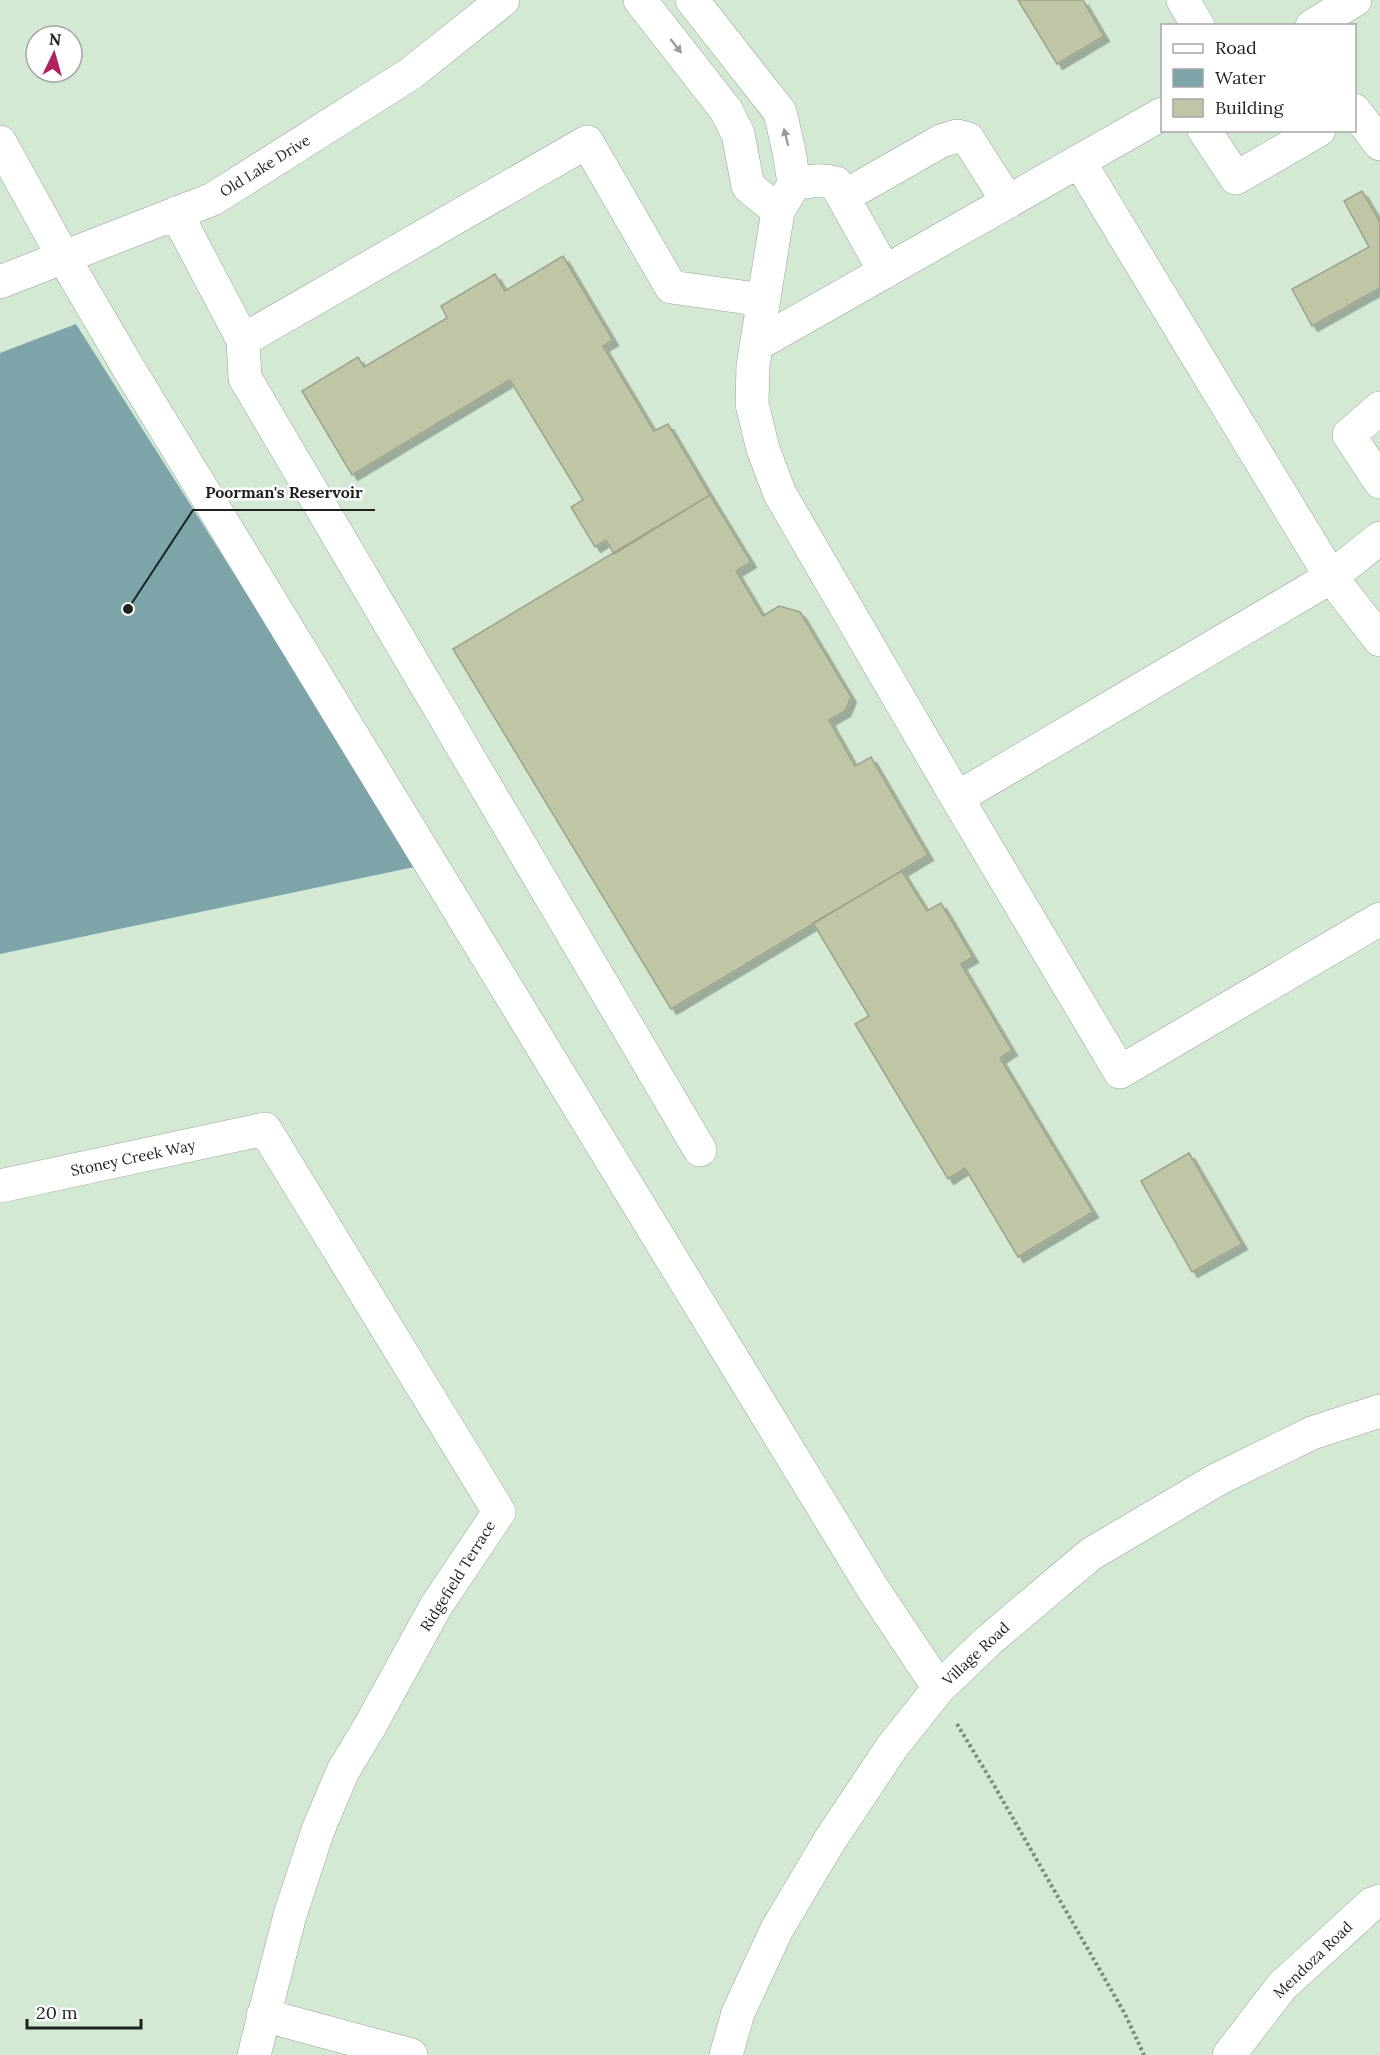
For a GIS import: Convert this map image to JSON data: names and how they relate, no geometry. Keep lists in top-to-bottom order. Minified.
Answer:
{"streets":{"street":["Old Lake Drive","Stoney Creek Way","Ridgefield Terrace","Village Road","Mendoza Road"]},"crossings":[["Stoney Creek Way","Ridgefield Terrace"]],"places":["Poorman's Reservoir"],"legend":["Road","Water","Building"],"scale_bar":"20 m","north":"top"}
